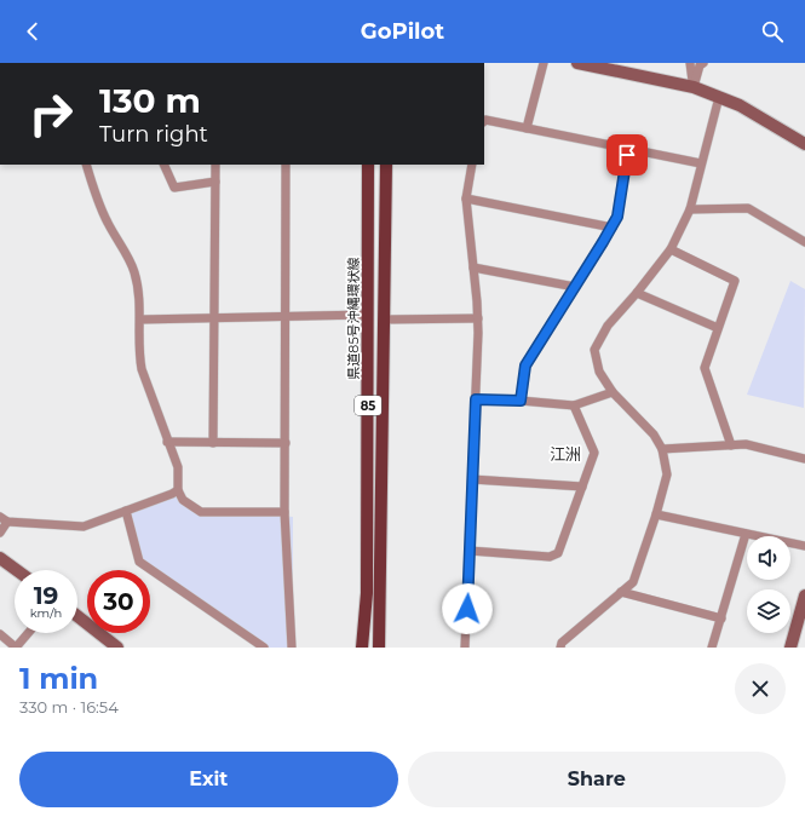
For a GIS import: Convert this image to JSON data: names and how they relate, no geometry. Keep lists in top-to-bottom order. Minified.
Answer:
{"streets":{"main road":["県道85号沖縄環状線","85"]},"districts":["江洲"],"page":{"header":"GoPilot","turn":["130 m","Turn right"],"speed":"19 km/h","limit":"30","heading":["1 min","330 m · 16:54"],"buttons":["Exit","Share"]}}
